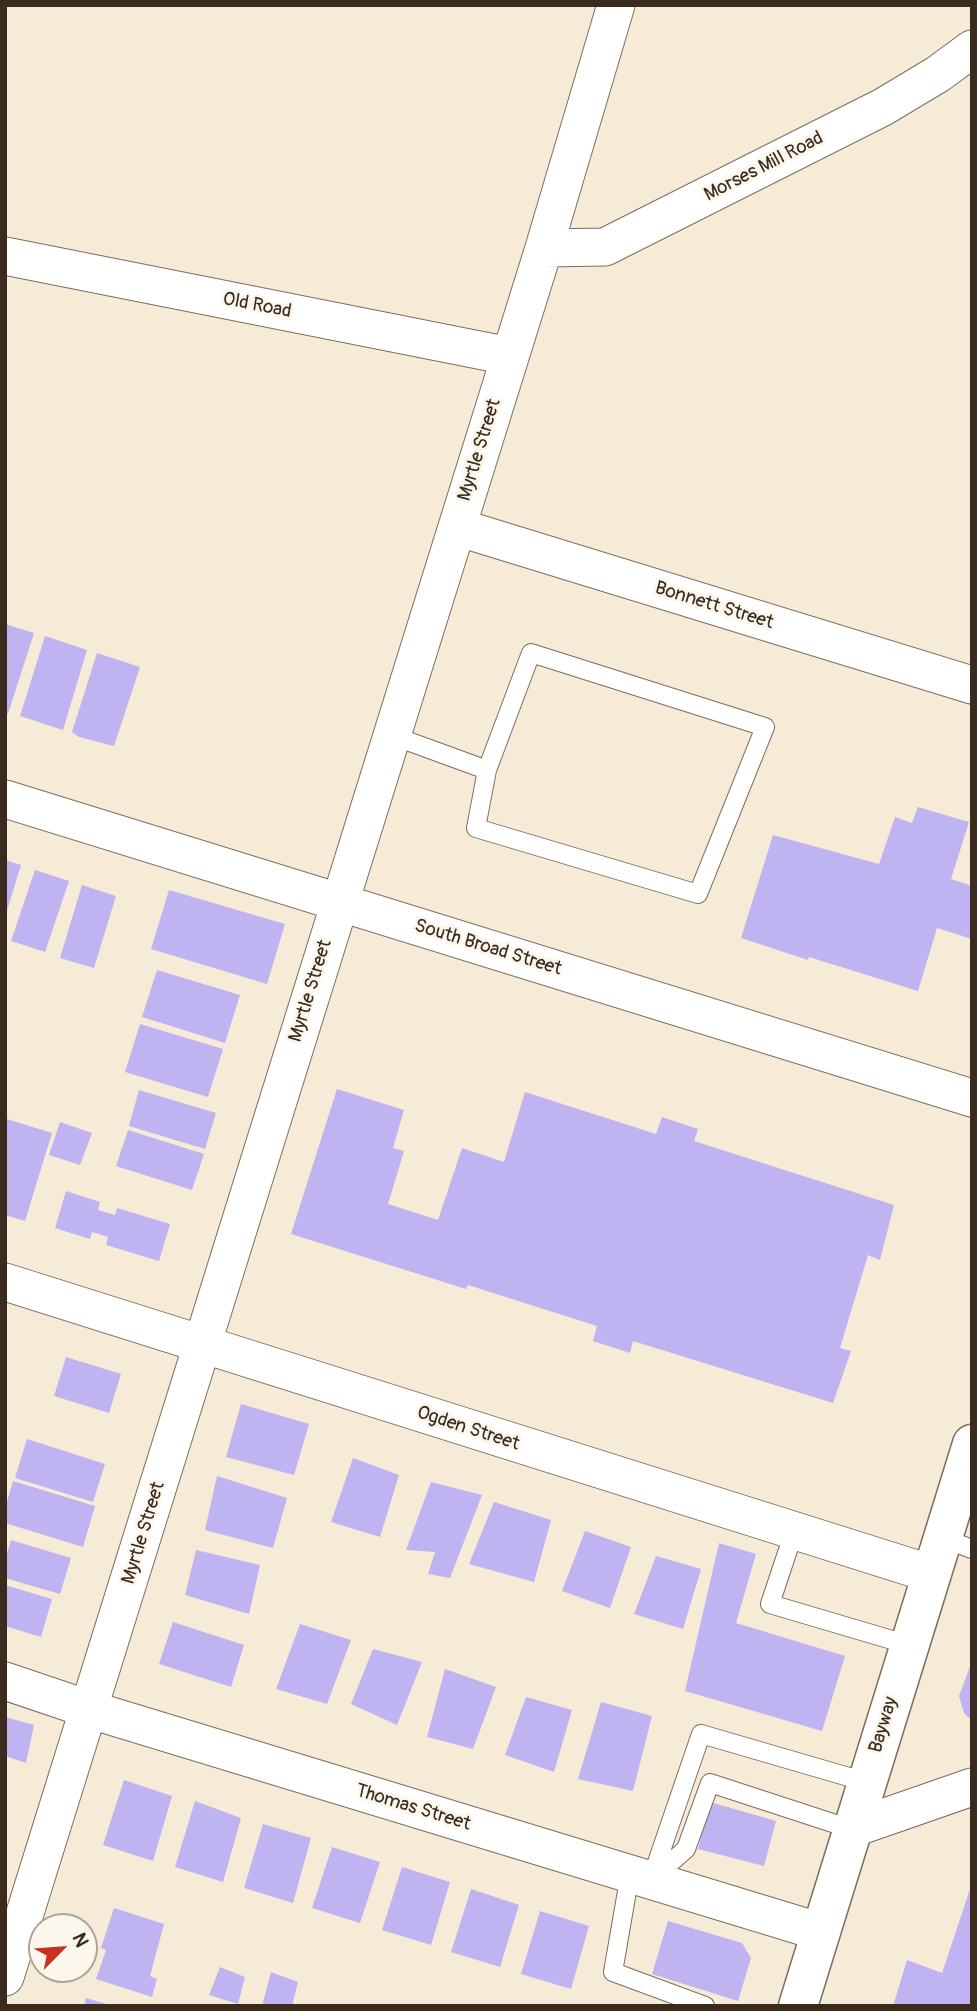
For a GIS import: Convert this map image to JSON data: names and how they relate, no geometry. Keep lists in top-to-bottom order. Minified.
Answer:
{"streets":{"main road":["Bayway"],"street":["Morses Mill Road","Old Road","Myrtle Street","Bonnett Street","South Broad Street","Ogden Street","Thomas Street"]},"crossings":[["Morses Mill Road","Myrtle Street"],["Old Road","Myrtle Street"],["Myrtle Street","Bonnett Street"],["Myrtle Street","South Broad Street"],["Myrtle Street","Ogden Street"],["Myrtle Street","Thomas Street"],["Ogden Street","Bayway"],["Bayway","Thomas Street"]],"north":"top right"}
